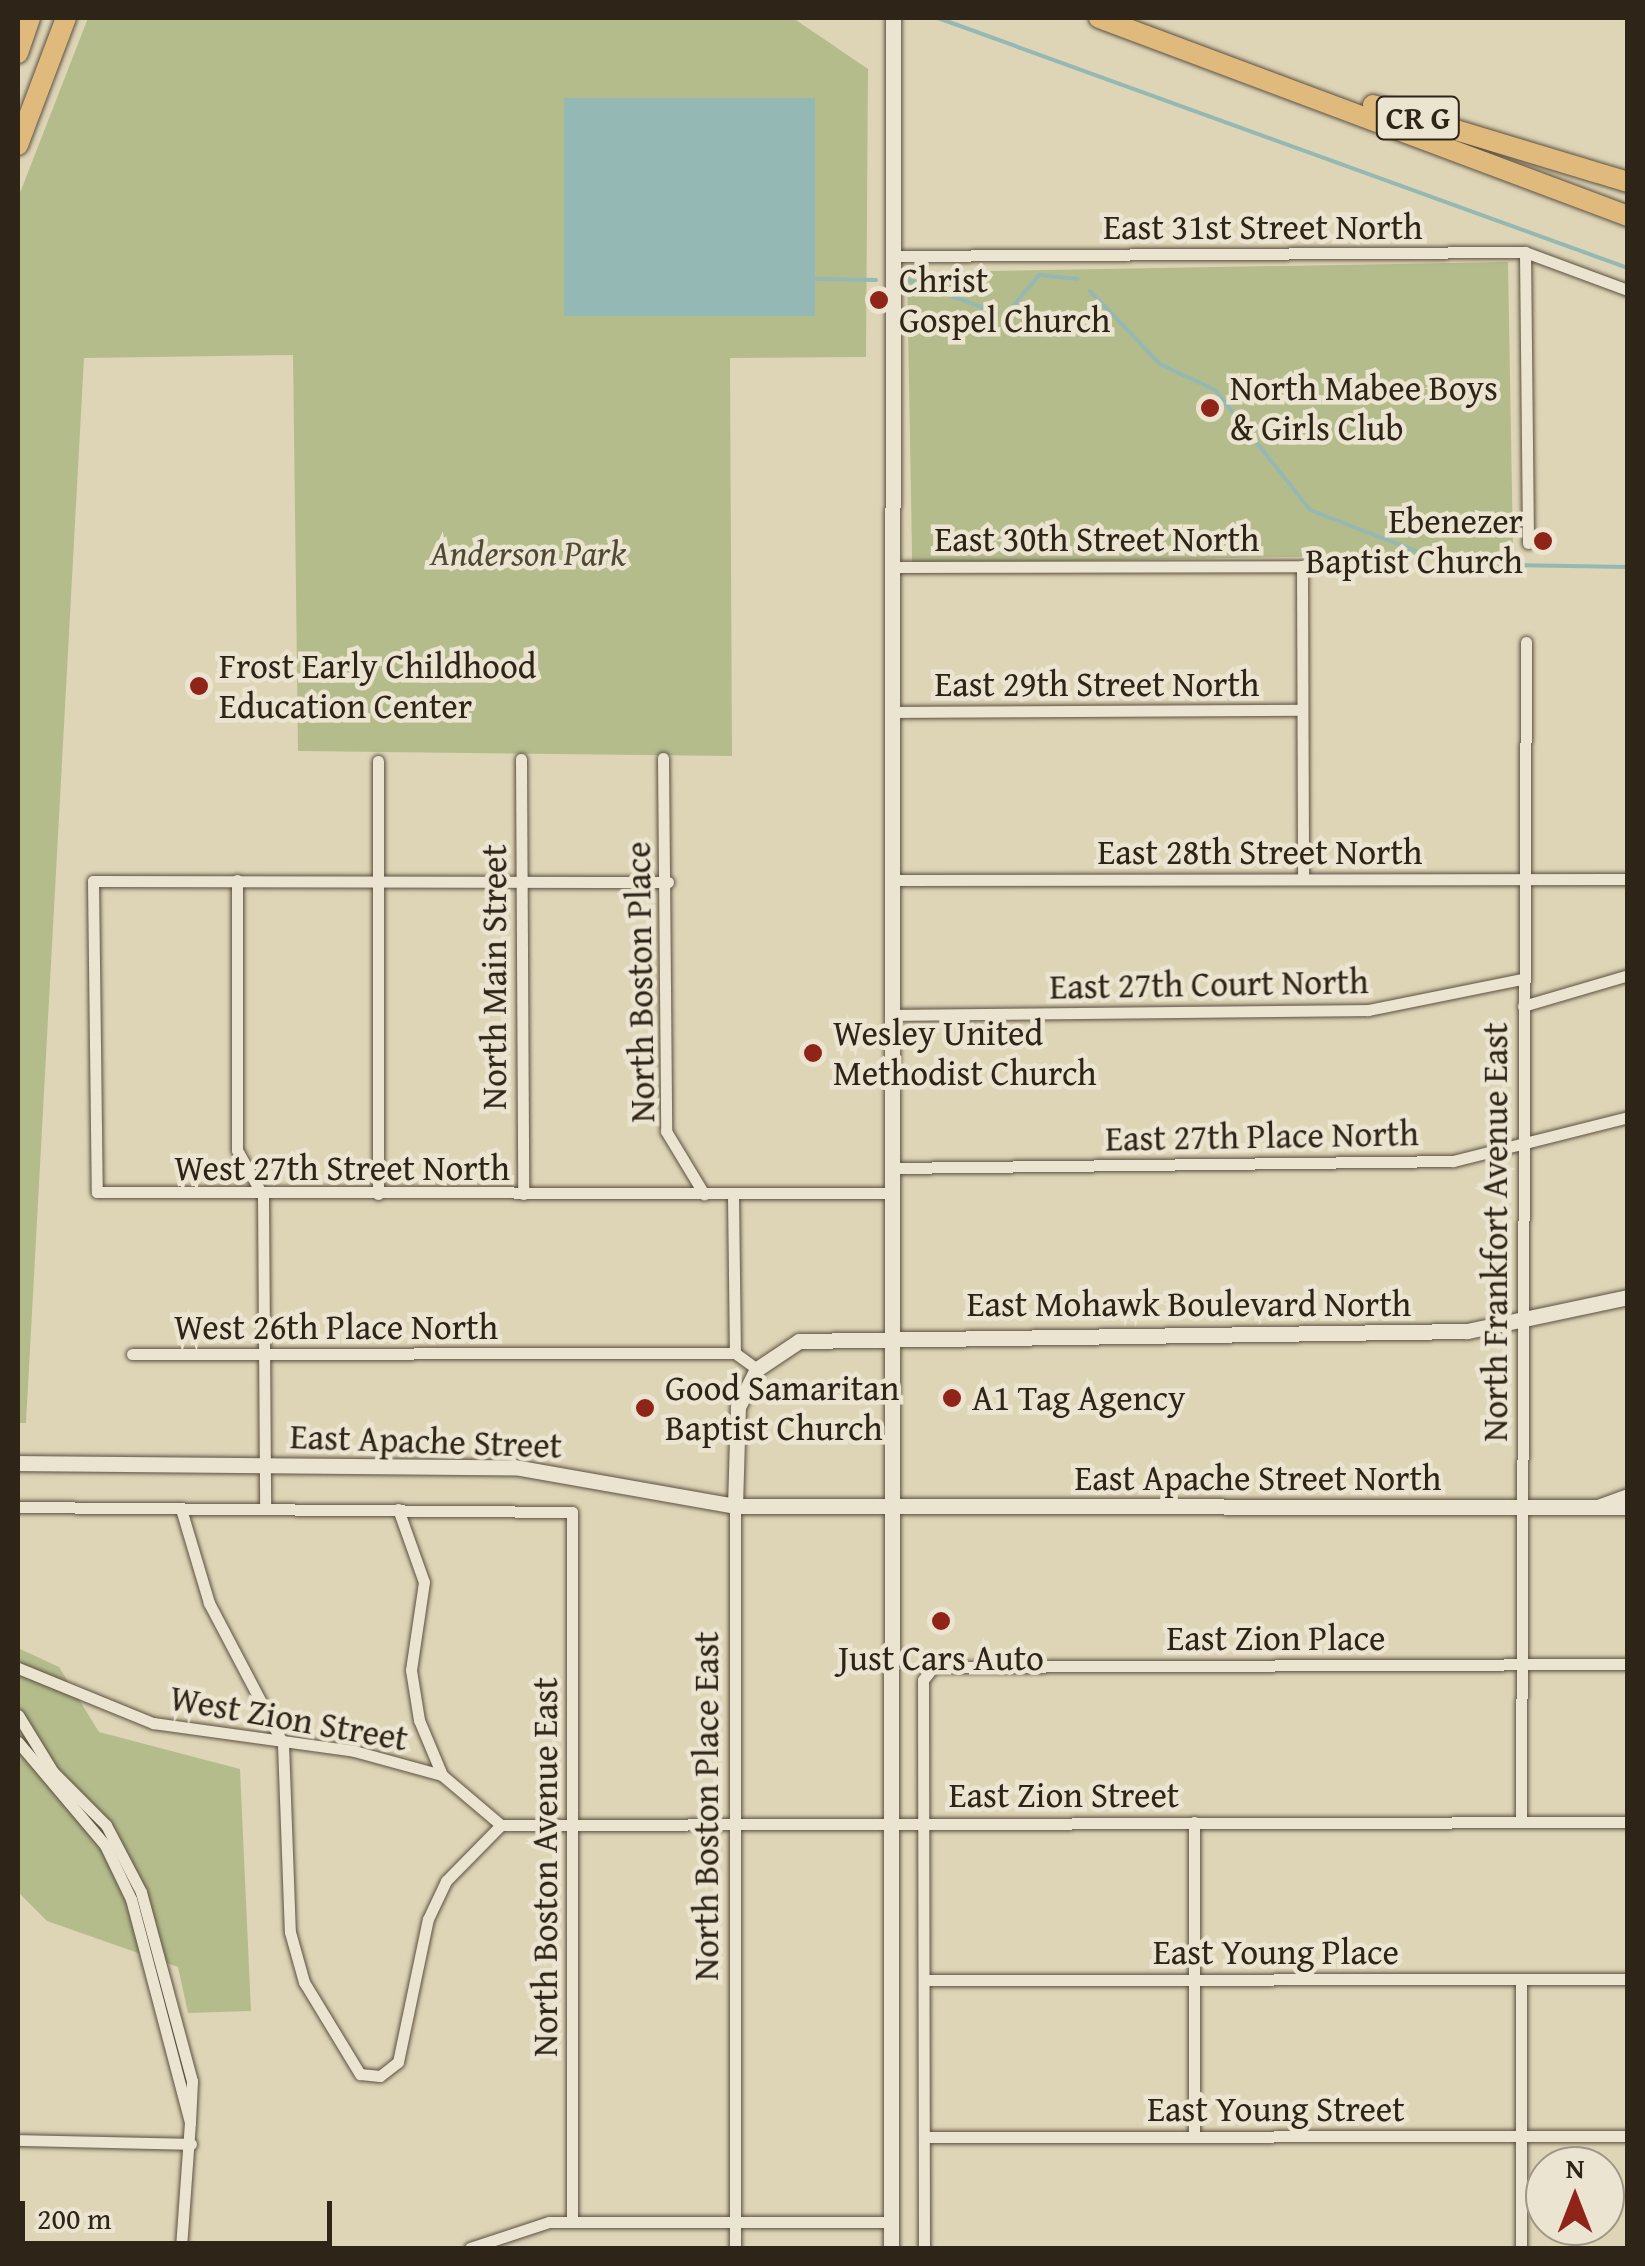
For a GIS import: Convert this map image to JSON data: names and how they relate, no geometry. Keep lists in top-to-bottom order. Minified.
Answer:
{"streets":{"highway":["CR G"],"main road":["East Mohawk Boulevard North","East Apache Street","East Apache Street North","North Boston Place East"],"street":["East 31st Street North","East 30th Street North","East 29th Street North","East 28th Street North","North Main Street","North Boston Place","East 27th Court North","East 27th Place North","West 27th Street North","North Frankfort Avenue East","West 26th Place North","East Zion Place","West Zion Street","East Zion Street","North Boston Avenue East","East Young Place","East Young Street"]},"crossings":[["East 30th Street North","East 29th Street North"],["East 28th Street North","North Frankfort Avenue East"],["North Main Street","West 27th Street North"],["North Boston Place","West 27th Street North"],["East 27th Court North","North Frankfort Avenue East"],["East 27th Place North","North Frankfort Avenue East"],["North Frankfort Avenue East","East Mohawk Boulevard North"],["North Frankfort Avenue East","East Apache Street North"],["North Frankfort Avenue East","East Zion Place"],["North Frankfort Avenue East","East Zion Street"],["East Mohawk Boulevard North","North Boston Place East"],["East Apache Street","East Apache Street North"],["East Apache Street","North Boston Place East"],["East Apache Street","North Boston Avenue East"],["East Zion Place","East Zion Street"],["East Zion Street","North Boston Place East"],["East Zion Street","North Boston Avenue East"]],"parks":["Anderson Park"],"places":["Christ Gospel Church","North Mabee Boys & Girls Club","Ebenezer Baptist Church","Frost Early Childhood Education Center","Wesley United Methodist Church","A1 Tag Agency","Good Samaritan Baptist Church","Just Cars Auto"],"scale_bar":"200 m","north":"top"}
